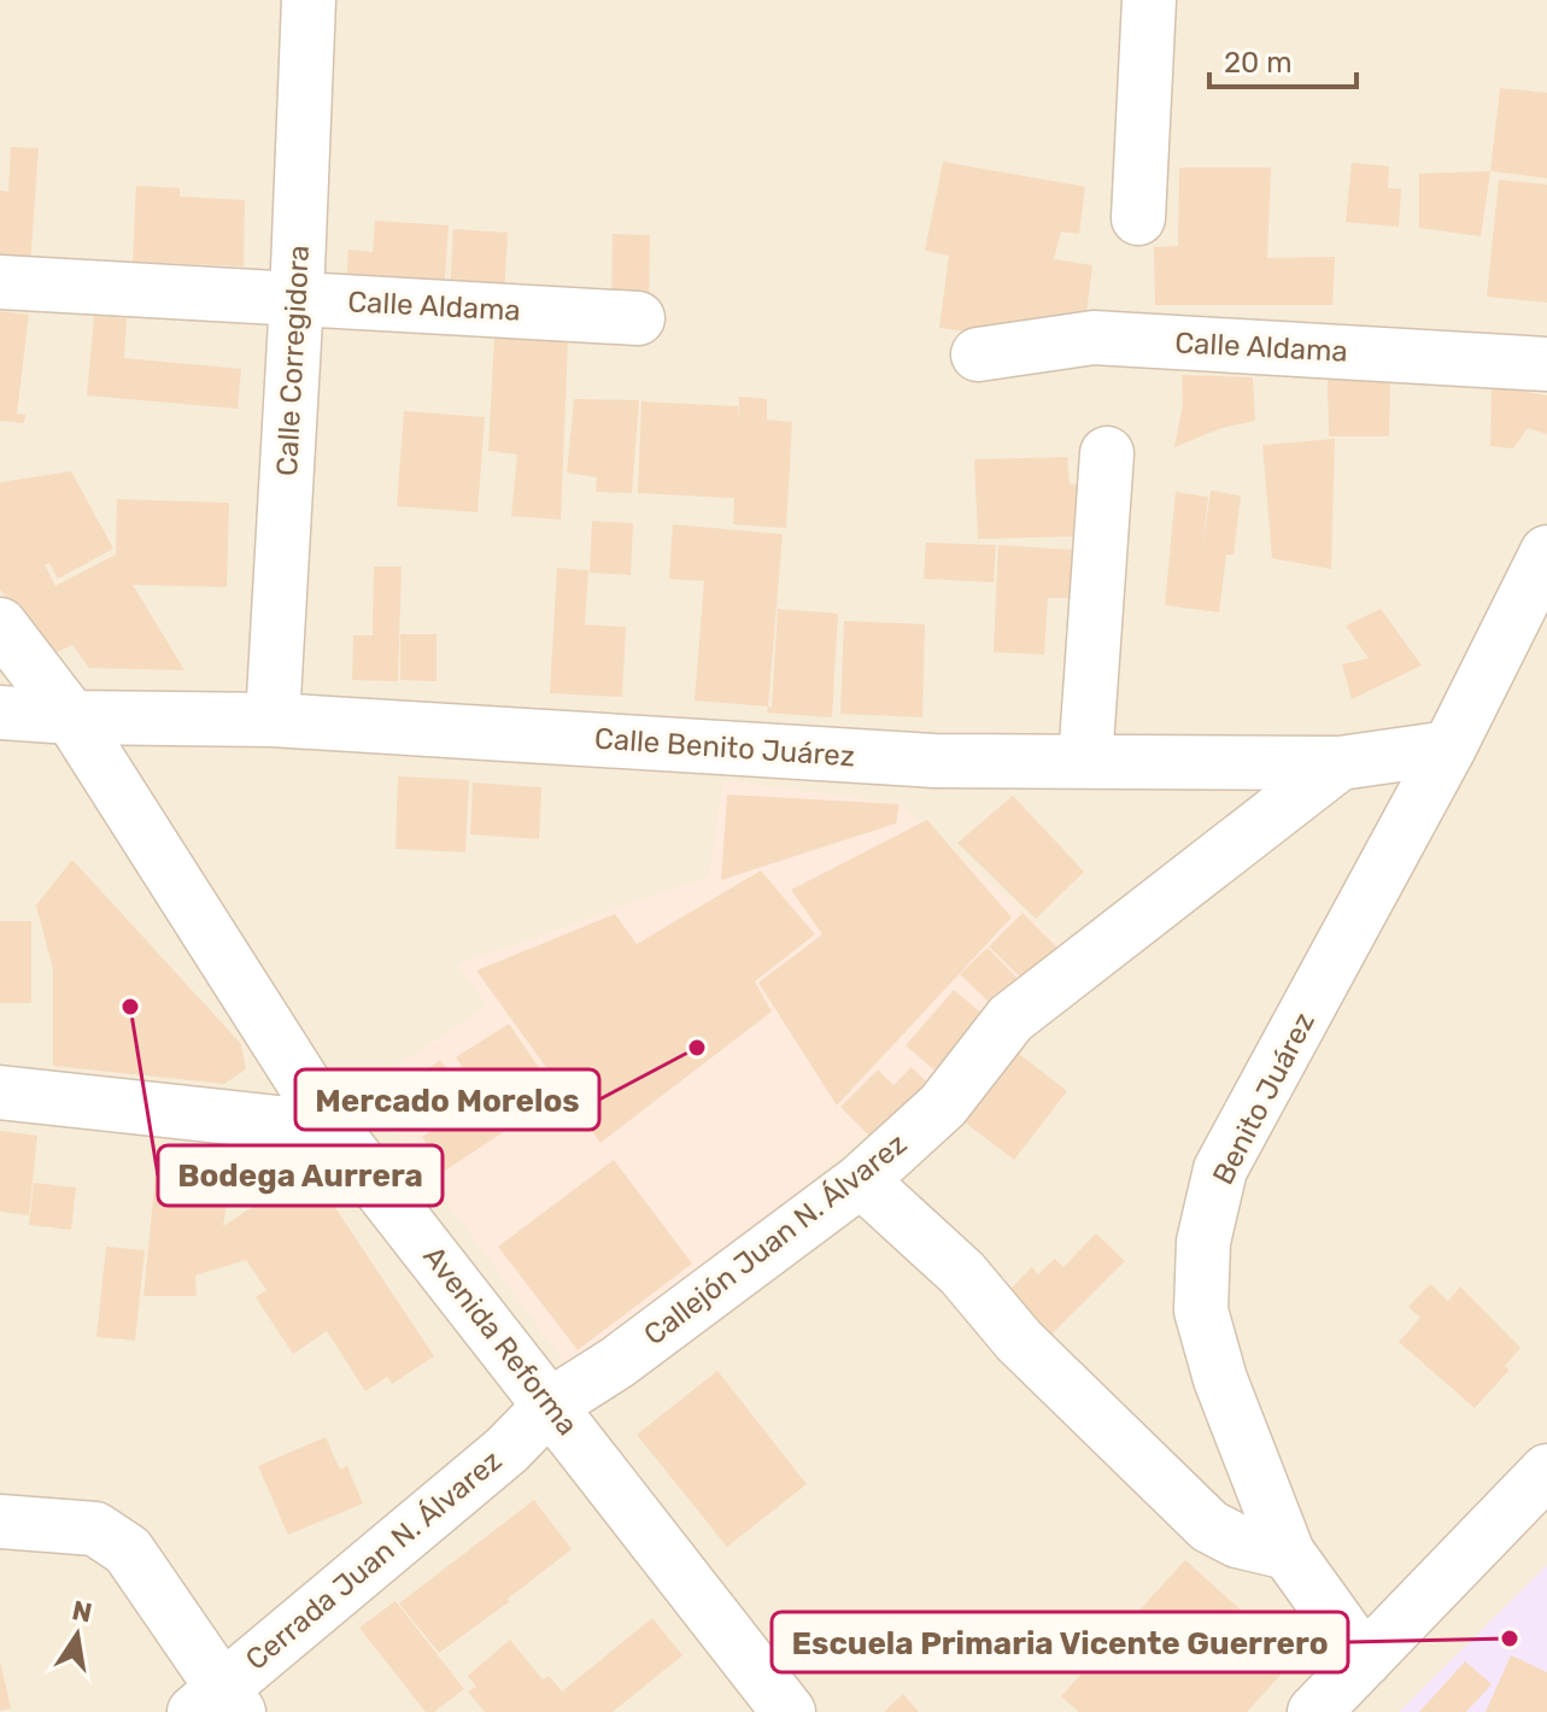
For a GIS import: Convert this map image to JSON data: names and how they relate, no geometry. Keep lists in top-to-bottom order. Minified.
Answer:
{"streets":{"street":["Calle Aldama","Calle Corregidora","Calle Benito Juárez","Benito Juárez","Callejón Juan N. Álvarez","Avenida Reforma","Cerrada Juan N. Álvarez"]},"crossings":[["Calle Aldama","Calle Corregidora"],["Calle Corregidora","Calle Benito Juárez"],["Calle Benito Juárez","Benito Juárez"],["Calle Benito Juárez","Callejón Juan N. Álvarez"],["Calle Benito Juárez","Avenida Reforma"],["Callejón Juan N. Álvarez","Avenida Reforma"],["Callejón Juan N. Álvarez","Cerrada Juan N. Álvarez"],["Avenida Reforma","Cerrada Juan N. Álvarez"]],"places":["Bodega Aurrera","Mercado Morelos","Escuela Primaria Vicente Guerrero"],"scale_bar":"20 m","north":"top"}
